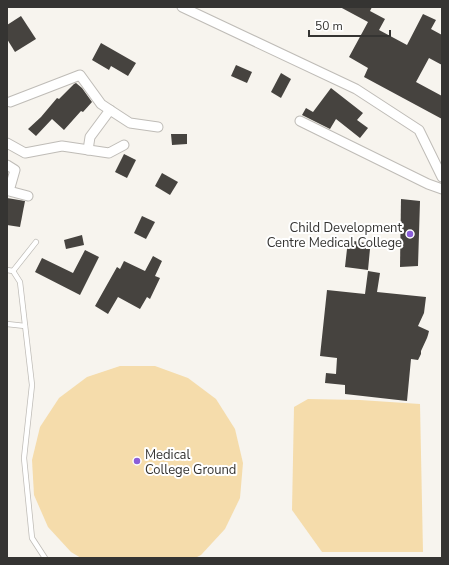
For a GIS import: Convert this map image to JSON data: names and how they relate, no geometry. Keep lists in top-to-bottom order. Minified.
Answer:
{"places":["Child Development Centre Medical College","Medical College Ground"],"scale_bar":"50 m"}
